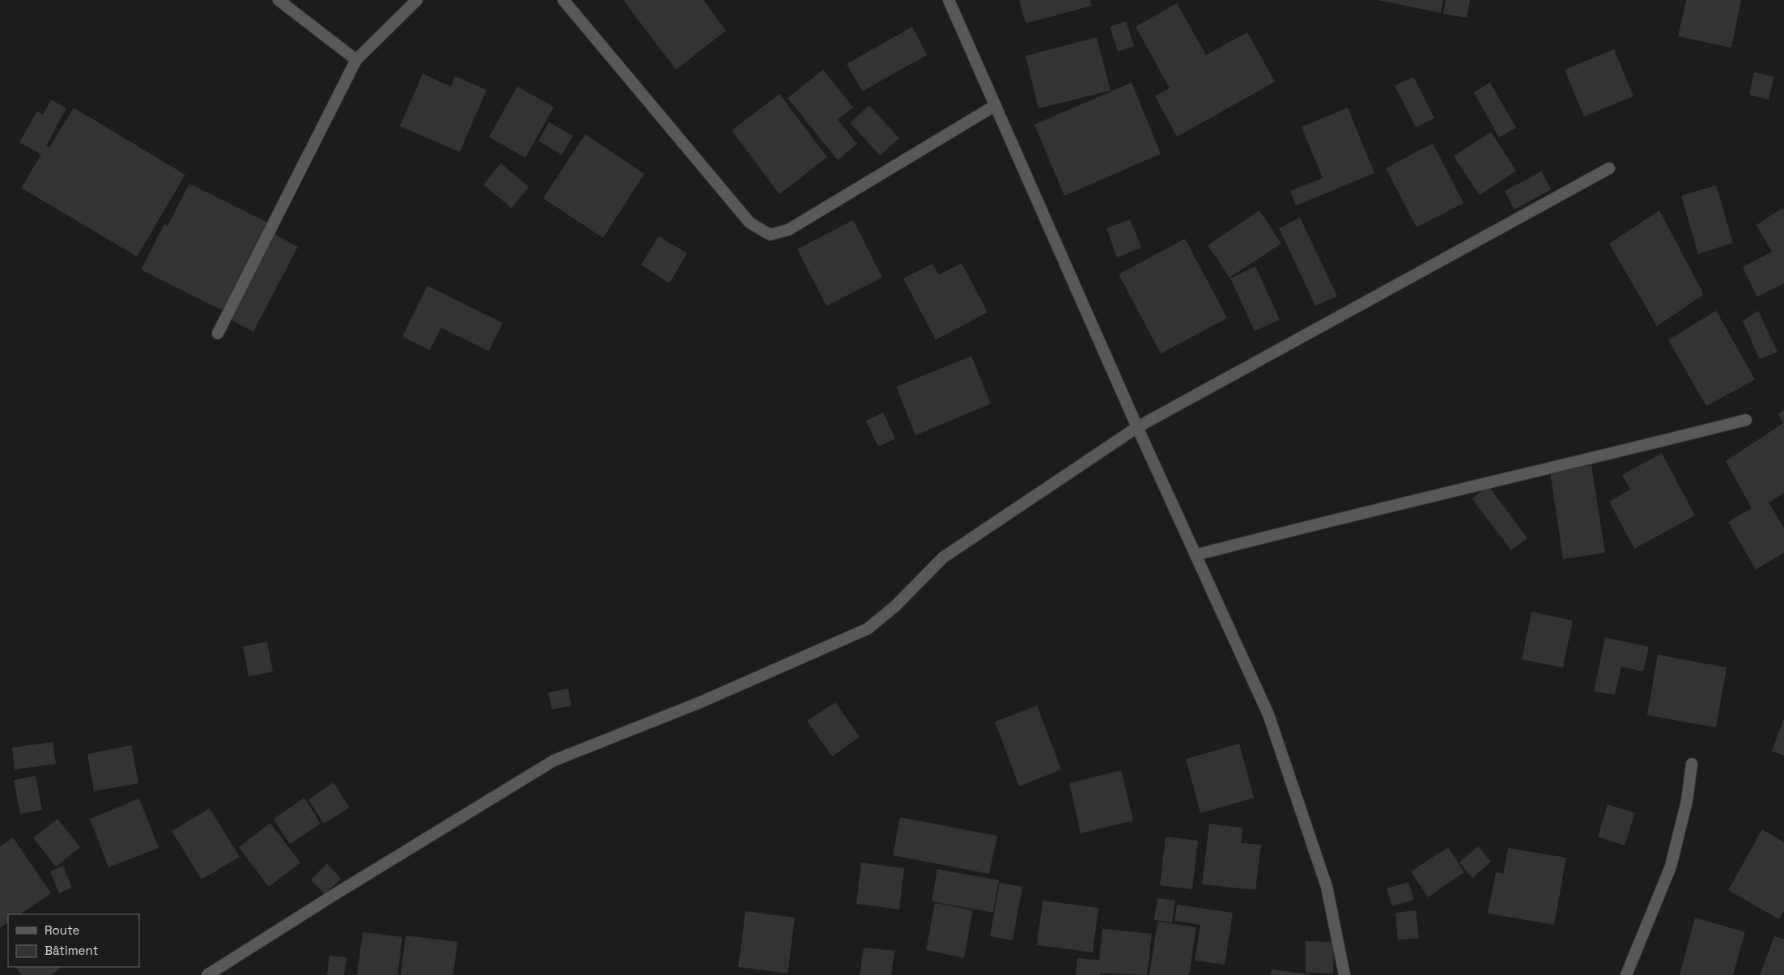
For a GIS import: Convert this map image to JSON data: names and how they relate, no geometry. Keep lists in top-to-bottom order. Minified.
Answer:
{"legend":["Route","Bâtiment"]}
